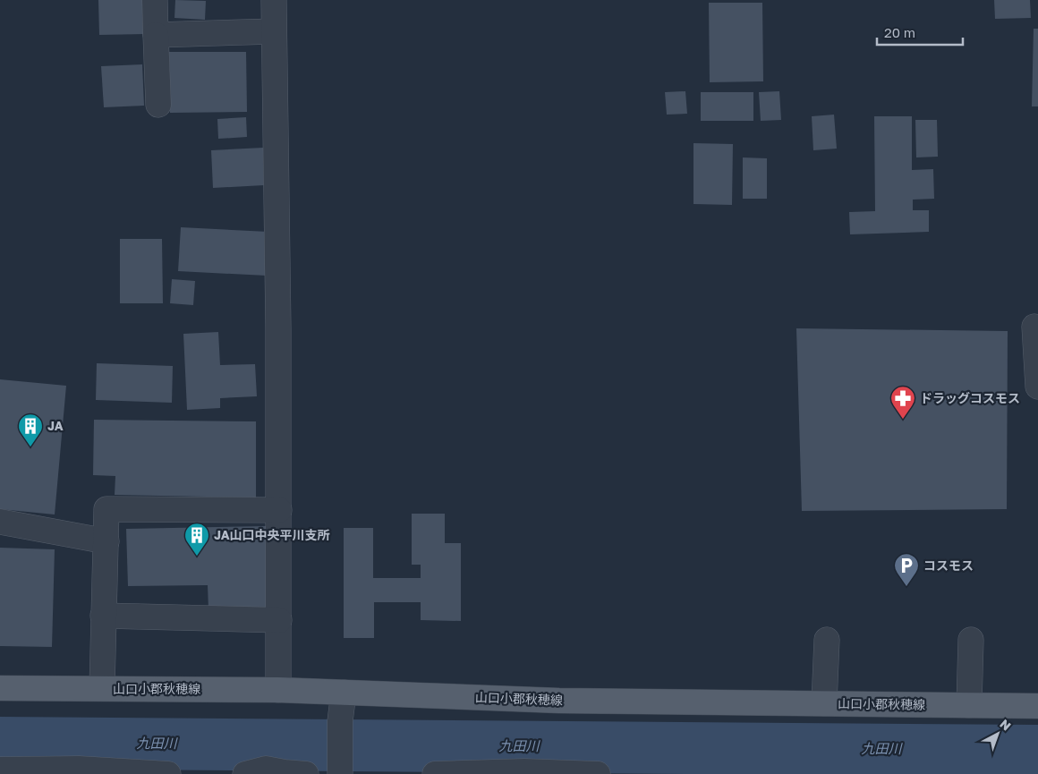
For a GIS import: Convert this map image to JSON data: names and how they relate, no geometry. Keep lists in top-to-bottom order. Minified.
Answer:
{"streets":{"main road":["山口小郡秋穂線"]},"water":["九田川"],"places":{"pharmacy":["ドラッグコスモス"],"building":["JA","JA山口中央平川支所"],"parking":["コスモス"]},"scale_bar":"20 m","north":"top right"}
